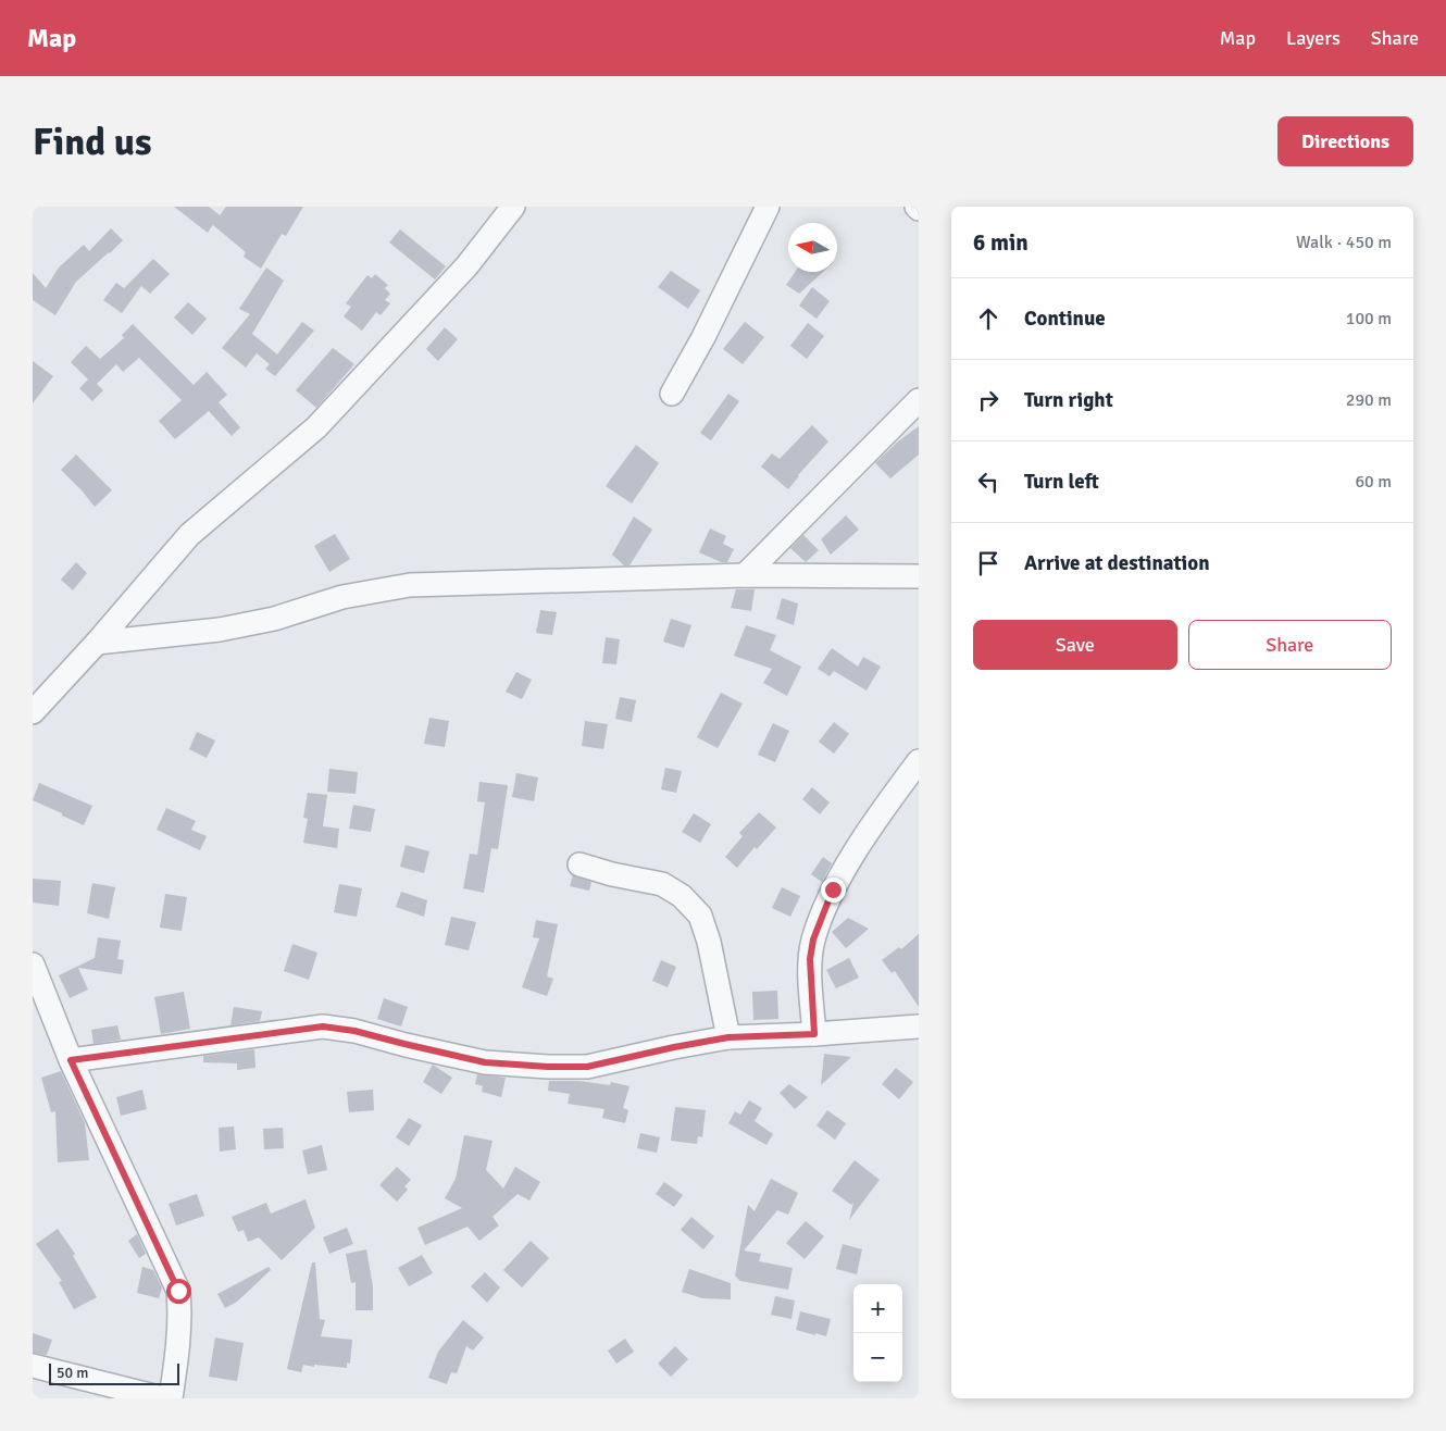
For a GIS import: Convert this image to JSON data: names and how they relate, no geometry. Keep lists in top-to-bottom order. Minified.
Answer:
{"scale_bar":"50 m","north":"left","page":{"header":"Map","nav":["Map","Layers","Share"],"buttons":["Directions",["Save","Share"]],"title":"Find us","heading":["6 min","Walk · 450 m"],"list":[["Continue","100 m"],["Turn right","290 m"],["Turn left","60 m"],"Arrive at destination"],"map_buttons":["+","−"],"scale":"50 m"}}
